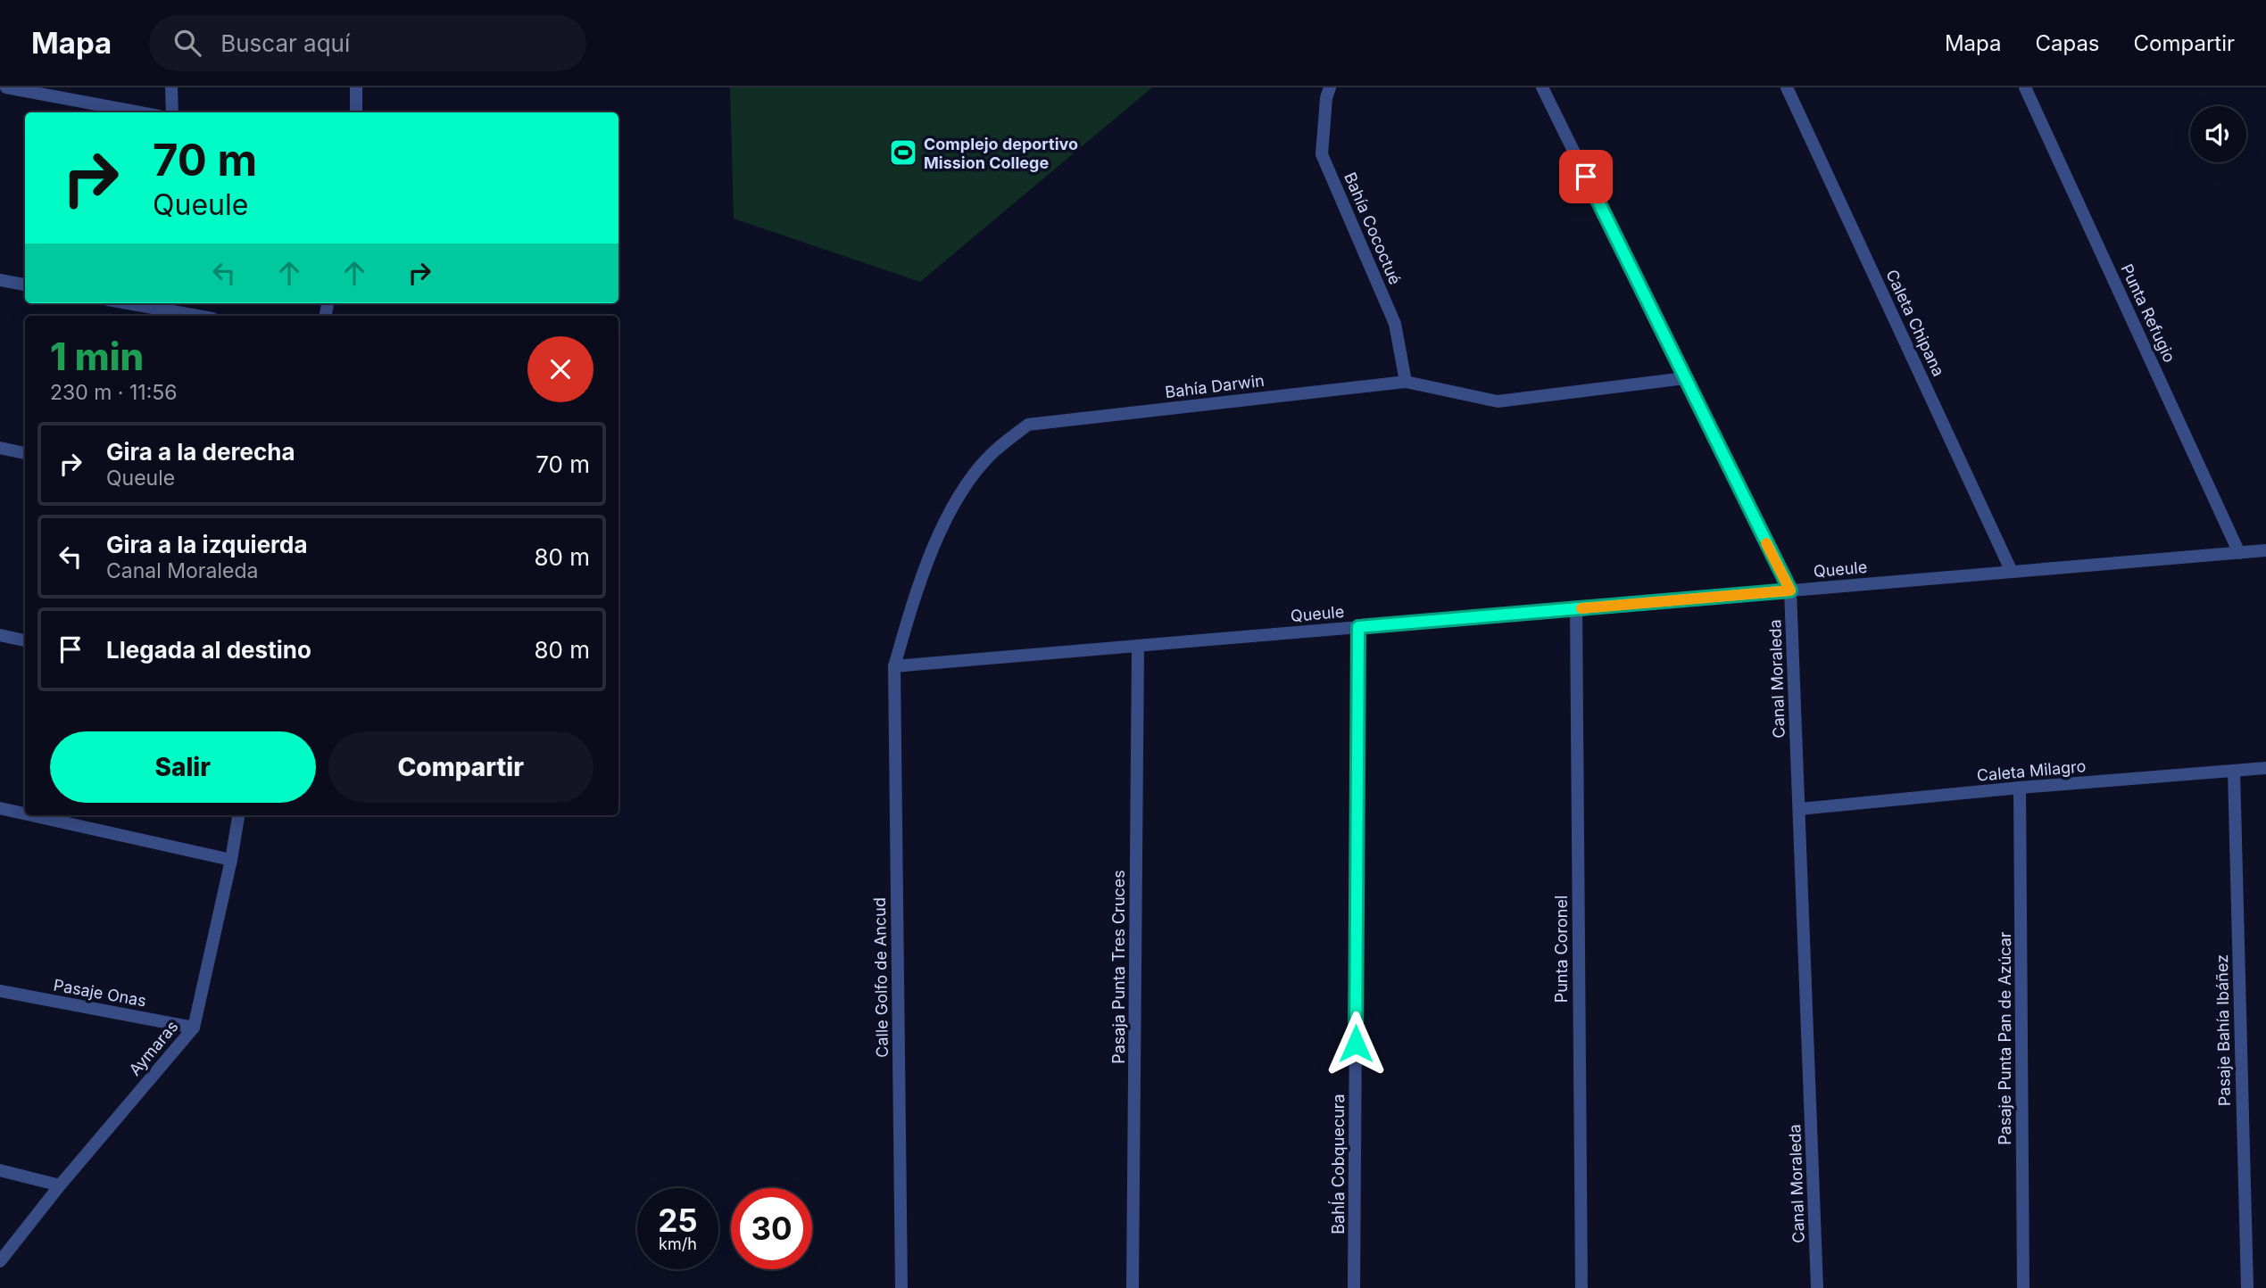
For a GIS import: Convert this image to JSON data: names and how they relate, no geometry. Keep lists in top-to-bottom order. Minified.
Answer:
{"streets":{"street":["Bahía Cococtué","Punta Refugio","Caleta Chipana","Bahía Darwin","Queule","Canal Moraleda","Caleta Milagro","Punta Coronel","Pasaja Punta Tres Cruces","Calle Golfo de Ancud","Pasaje Onas","Pasaje Bahía Ibáñez","Pasaje Punta Pan de Azúcar","Aymaras","BahÍa Cobquecura"]},"crossings":[["Bahía Cococtué","Bahía Darwin"],["Punta Refugio","Queule"],["Caleta Chipana","Queule"],["Bahía Darwin","Queule"],["Bahía Darwin","Canal Moraleda"],["Bahía Darwin","Calle Golfo de Ancud"],["Queule","Canal Moraleda"],["Queule","Punta Coronel"],["Queule","Pasaja Punta Tres Cruces"],["Queule","Calle Golfo de Ancud"],["Queule","BahÍa Cobquecura"],["Canal Moraleda","Caleta Milagro"],["Caleta Milagro","Pasaje Bahía Ibáñez"],["Caleta Milagro","Pasaje Punta Pan de Azúcar"],["Pasaje Onas","Aymaras"]],"places":{"sports":["Complejo deportivo Mission College"]},"page":{"header":"Mapa","search":"Buscar aquí","nav":["Mapa","Capas","Compartir"],"turn":["70 m","Queule"],"heading":["1 min","230 m · 11:56"],"list":[{"name":"Gira a la derecha","note":"Queule","value":"70 m"},{"name":"Gira a la izquierda","note":"Canal Moraleda","value":"80 m"},{"name":"Llegada al destino","value":"80 m"}],"buttons":["Salir","Compartir"],"speed":"25 km/h","limit":"30"}}
